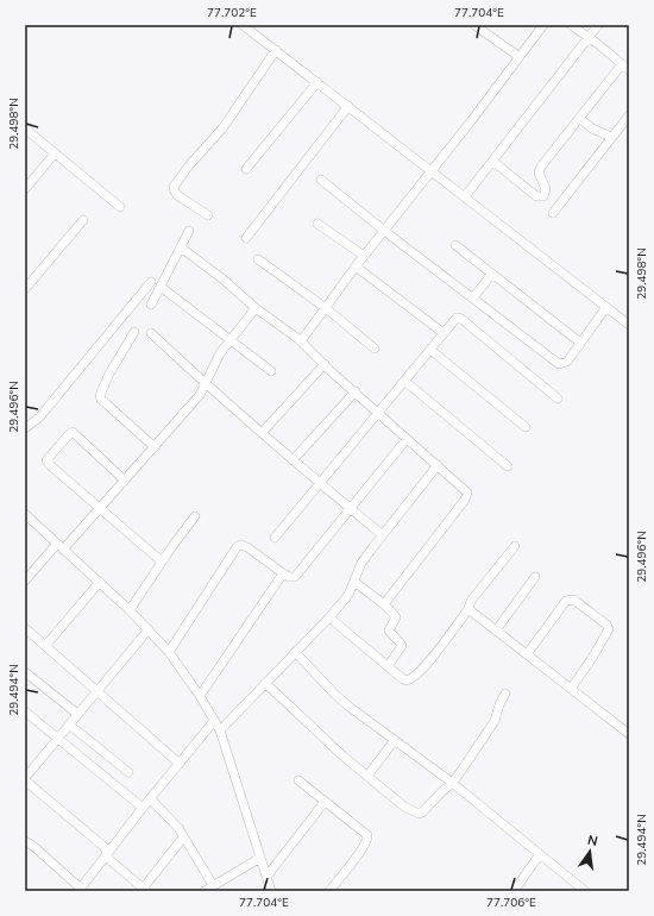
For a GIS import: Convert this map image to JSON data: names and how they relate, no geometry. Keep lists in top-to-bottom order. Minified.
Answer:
{"north":"top","coordinates":["77.702°E","77.704°E","29.498°N","29.496°N","29.494°N","77.706°E"]}
